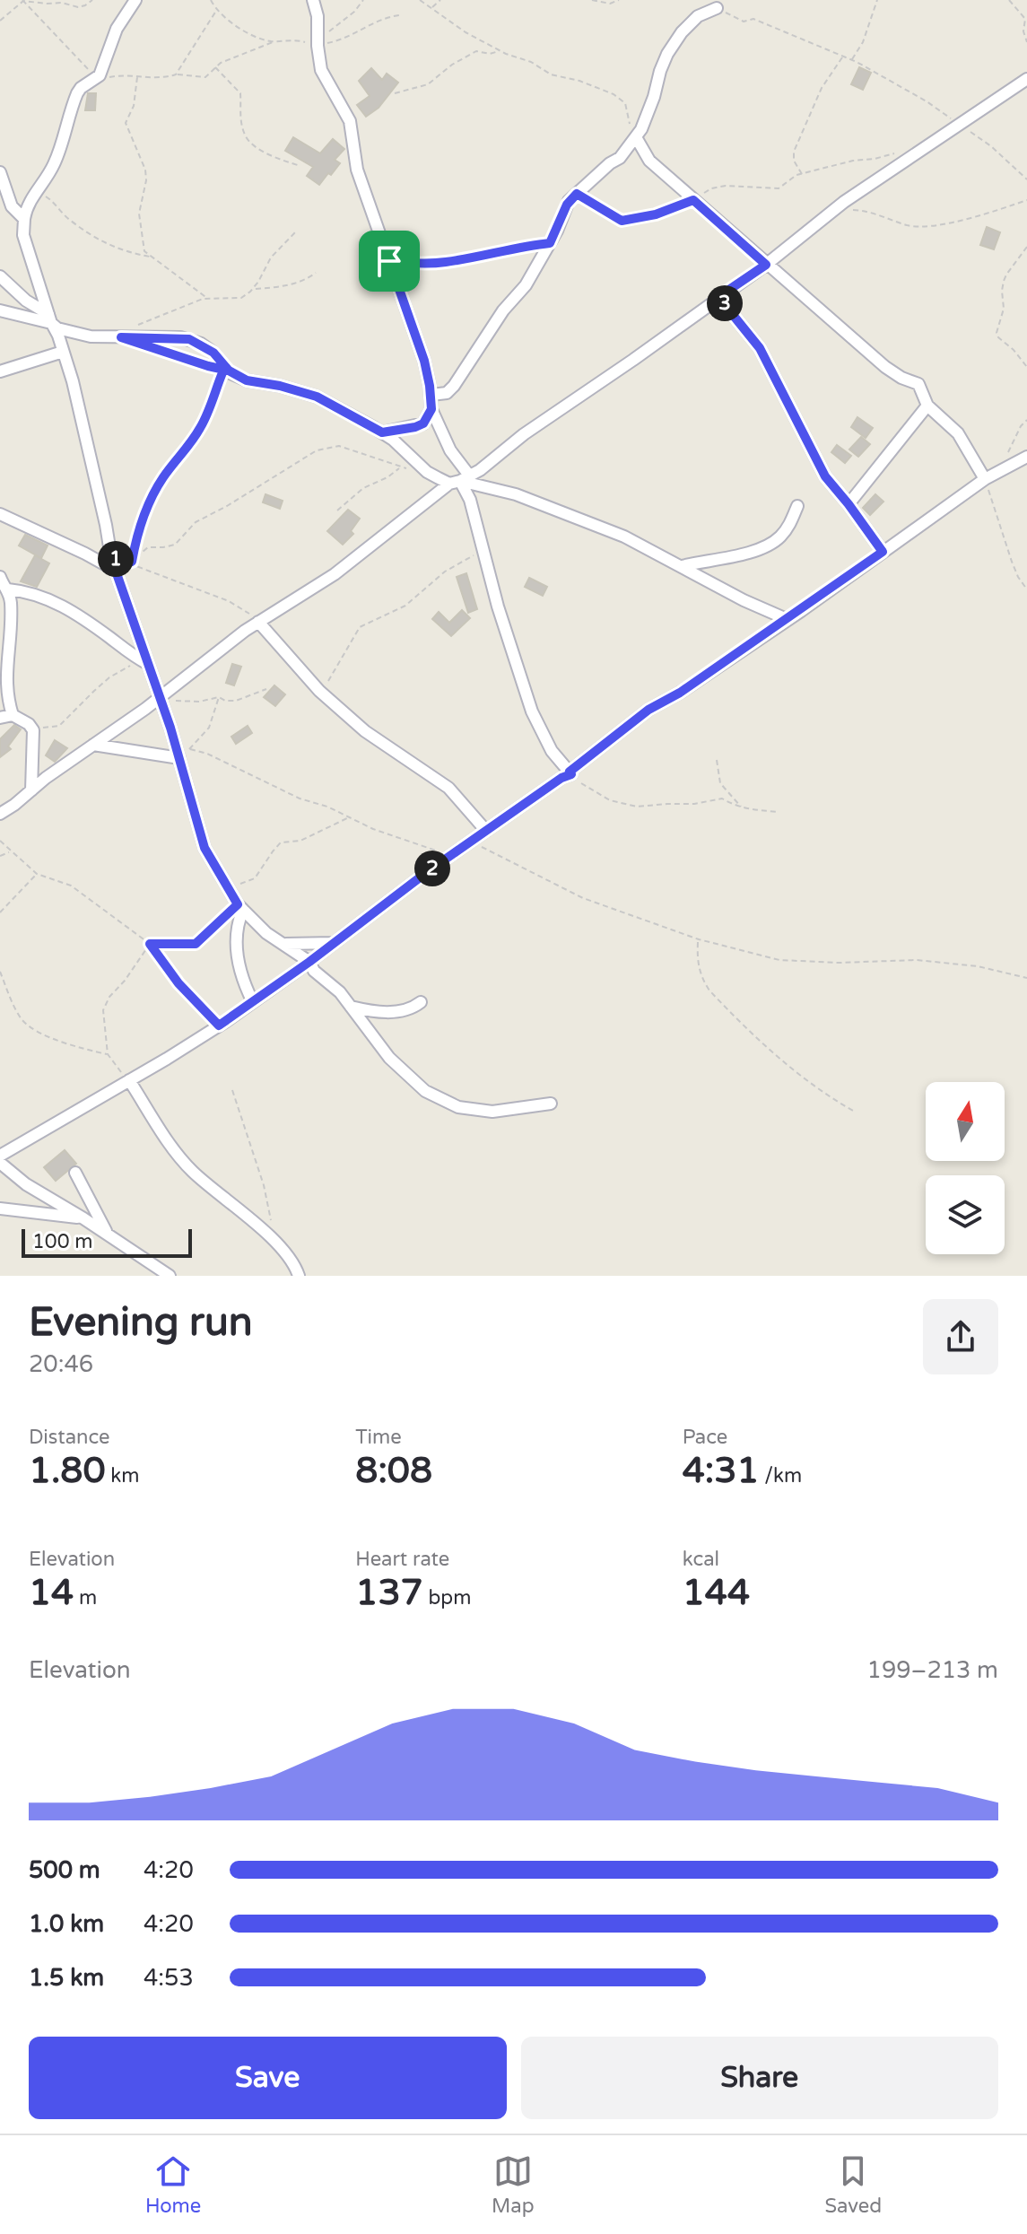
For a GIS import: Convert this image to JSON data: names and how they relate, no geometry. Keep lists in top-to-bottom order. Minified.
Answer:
{"scale_bar":"100 m","north":"top","page":{"pins":["3","1","2"],"scale":"100 m","heading":["Evening run","20:46"],"stats":[["Distance","1.80 km"],["Time","8:08"],["Pace","4:31 /km"],["Elevation","14 m"],["Heart rate","137 bpm"],["kcal","144"]],"chart":["Elevation","199–213 m"],"list":[{"name":"500 m","note":"4:20"},{"name":"1.0 km","note":"4:20"},{"name":"1.5 km","note":"4:53"}],"buttons":["Save","Share"],"tabs":["Home","Map","Saved"]}}
